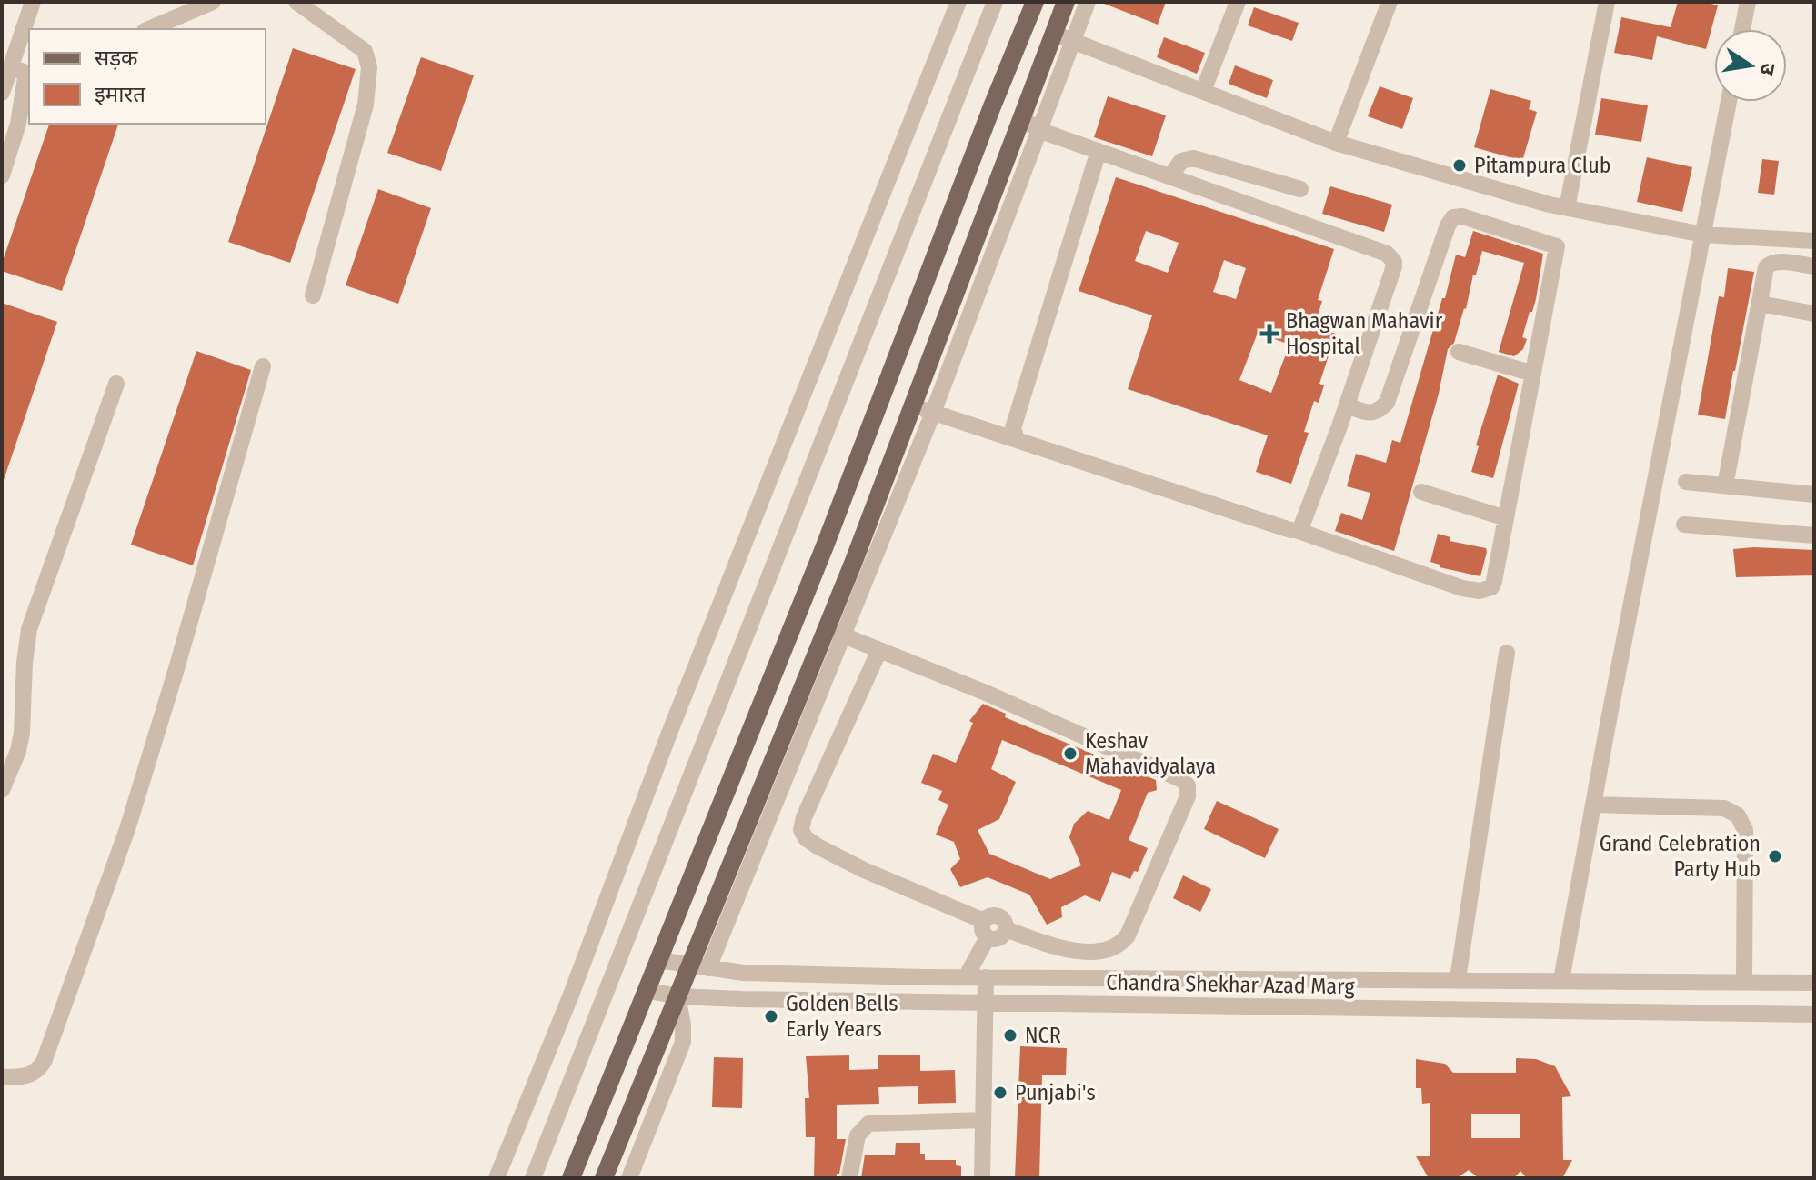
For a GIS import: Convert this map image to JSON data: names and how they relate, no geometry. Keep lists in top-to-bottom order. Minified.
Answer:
{"streets":{"street":["Chandra Shekhar Azad Marg"]},"places":{"other":["Pitampura Club","Keshav Mahavidyalaya","Grand Celebration Party Hub","Golden Bells Early Years","NCR","Punjabi's"],"health":["Bhagwan Mahavir Hospital"]},"legend":["सड़क","इमारत"],"north":"right"}
